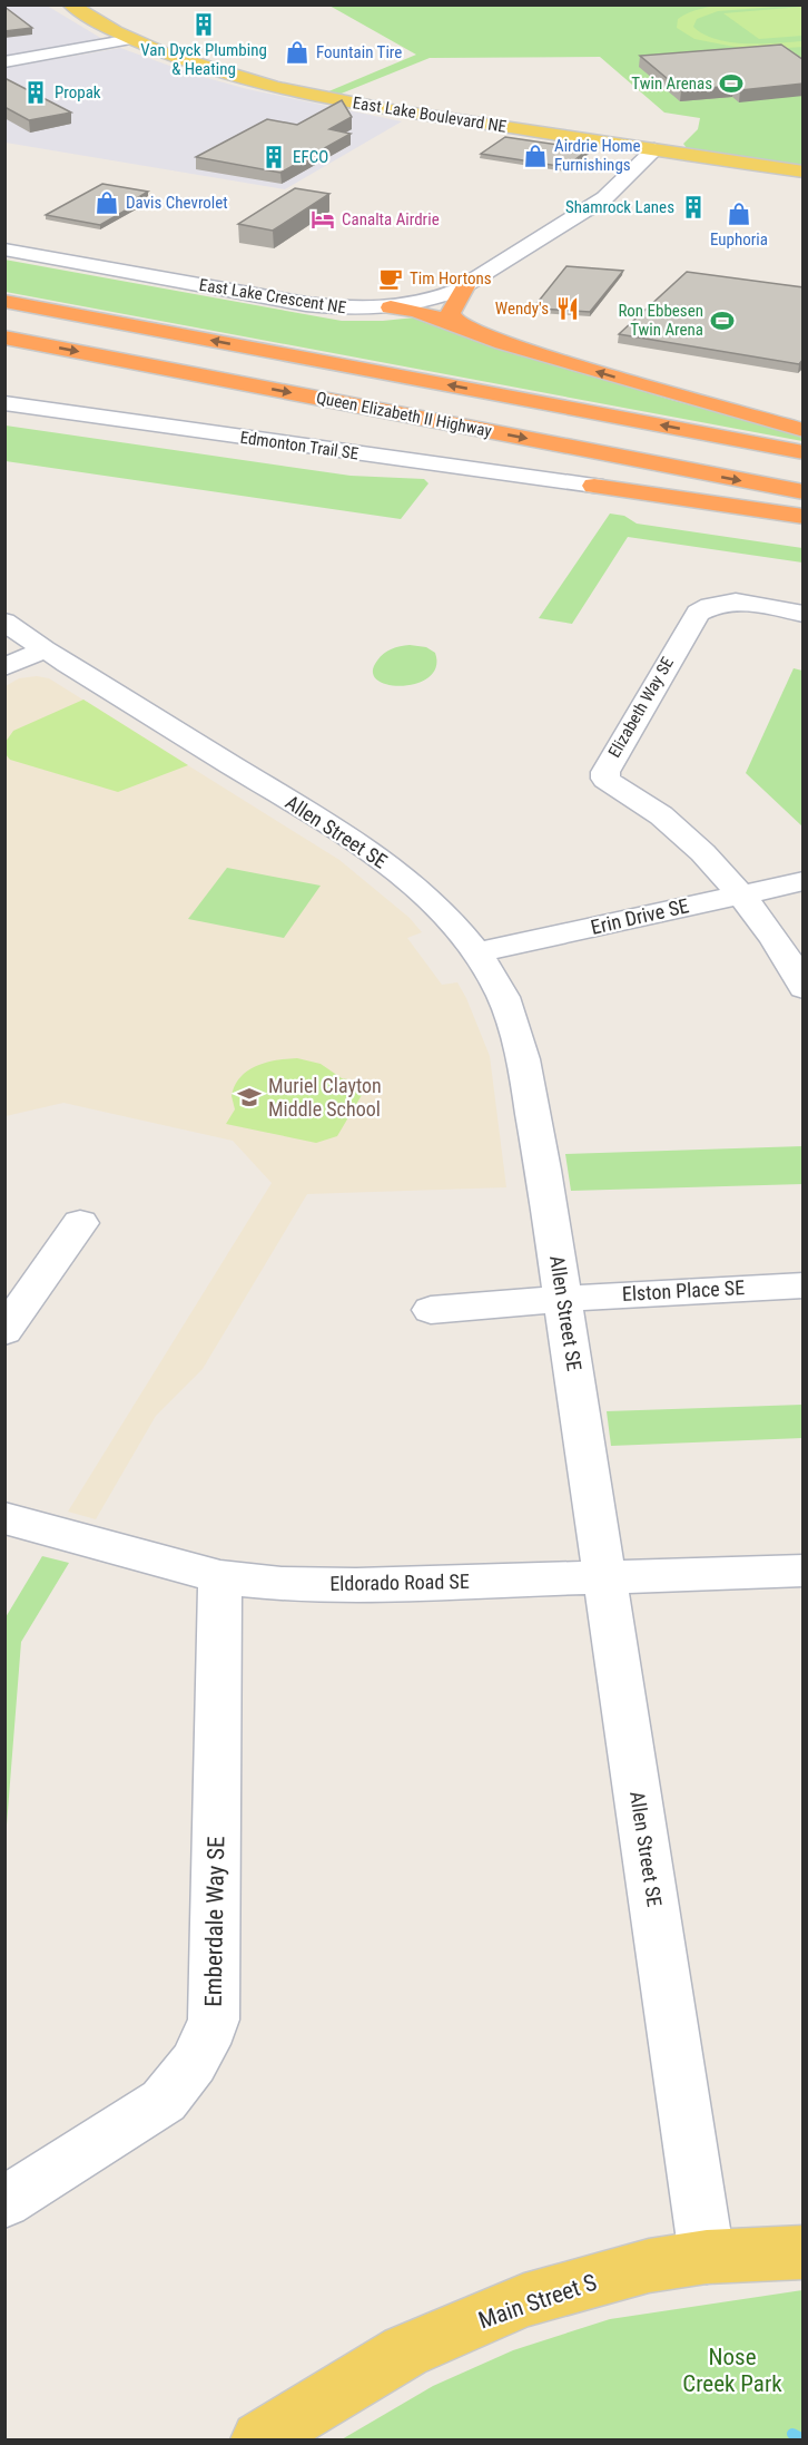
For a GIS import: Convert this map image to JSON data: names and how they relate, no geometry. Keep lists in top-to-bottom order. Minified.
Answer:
{"streets":{"highway":["Queen Elizabeth II Highway"],"main road":["East Lake Boulevard NE","Main Street S"],"street":["East Lake Crescent NE","Edmonton Trail SE","Elizabeth Way SE","Allen Street SE","Erin Drive SE","Elston Place SE","Eldorado Road SE","Emberdale Way SE"]},"crossings":[["East Lake Boulevard NE","East Lake Crescent NE"],["Elizabeth Way SE","Erin Drive SE"],["Allen Street SE","Erin Drive SE"],["Allen Street SE","Elston Place SE"],["Allen Street SE","Eldorado Road SE"],["Allen Street SE","Main Street S"],["Eldorado Road SE","Emberdale Way SE"]],"parks":["Nose Creek Park"],"places":{"building":["Van Dyck Plumbing & Heating","Propak","EFCO","Shamrock Lanes"],"shop":["Fountain Tire","Airdrie Home Furnishings","Davis Chevrolet","Euphoria"],"sports":["Twin Arenas","Ron Ebbesen Twin Arena"],"hotel":["Canalta Airdrie"],"cafe":["Tim Hortons"],"restaurant":["Wendy's"],"school or university":["Muriel Clayton Middle School"]}}
